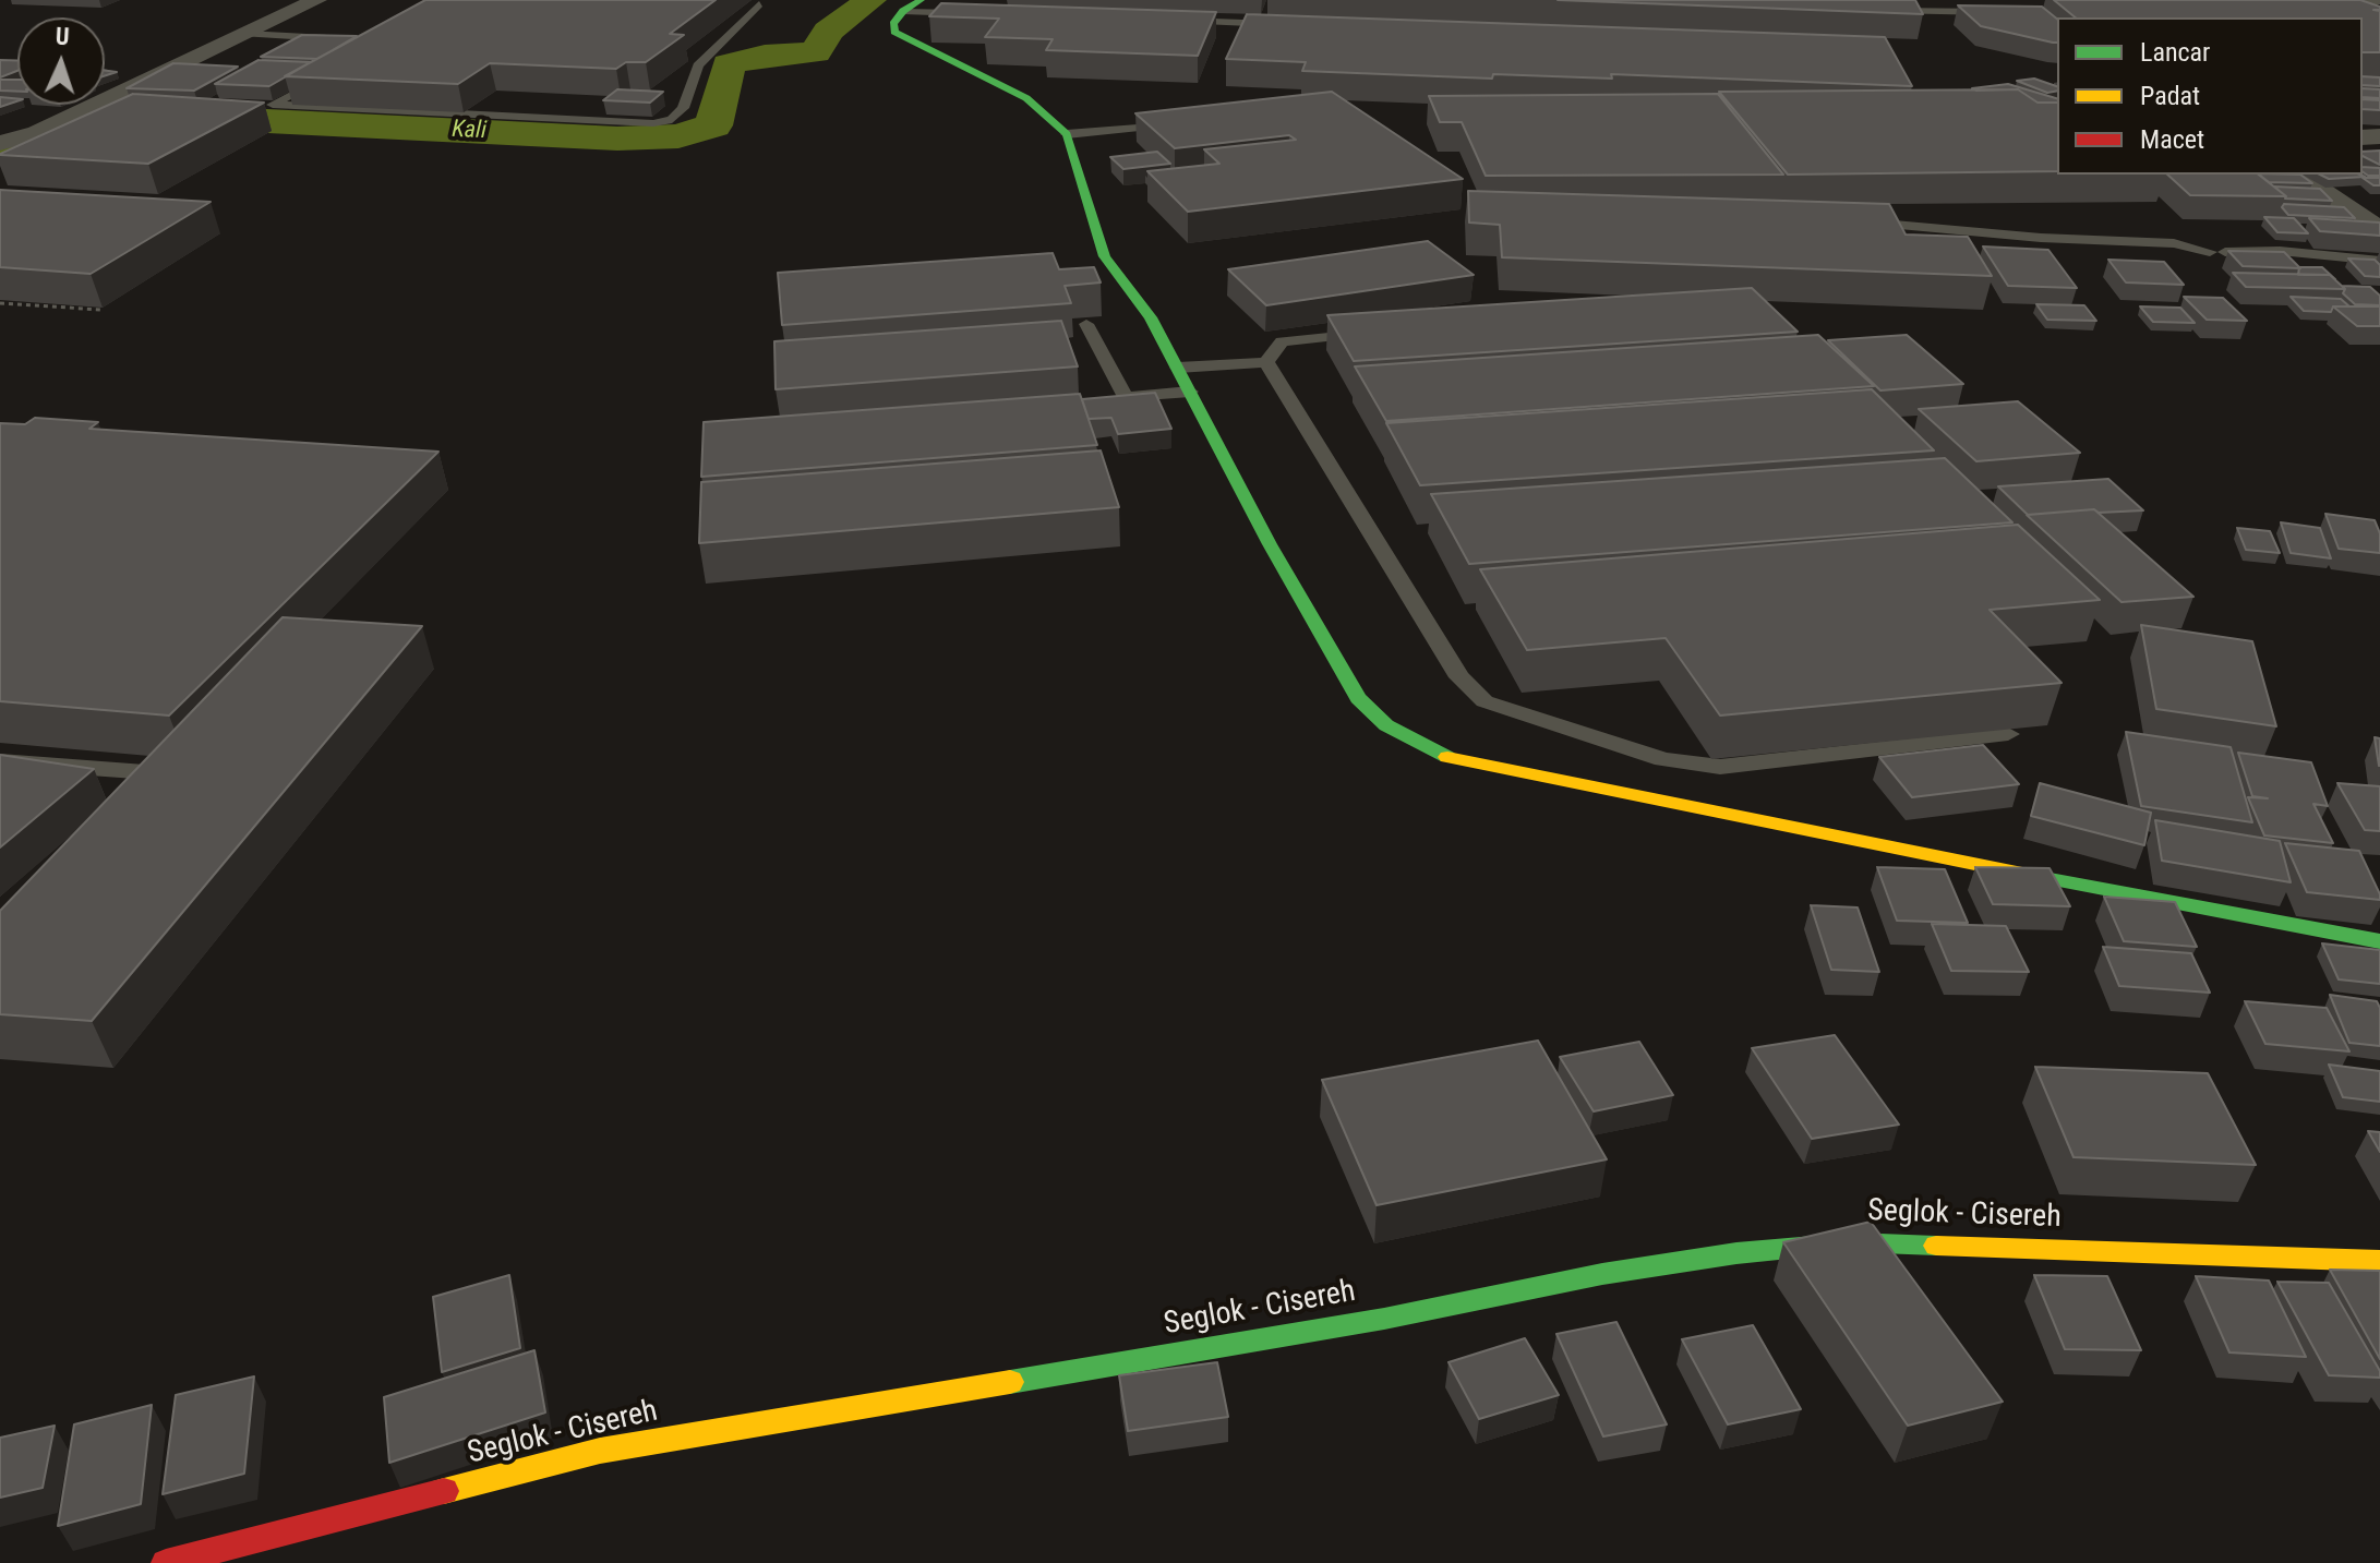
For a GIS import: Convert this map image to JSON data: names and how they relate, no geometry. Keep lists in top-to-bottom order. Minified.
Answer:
{"streets":{"street":["Seglok - Cisereh"]},"water":["Kali"],"legend":["Lancar","Padat","Macet"],"north":"top"}
